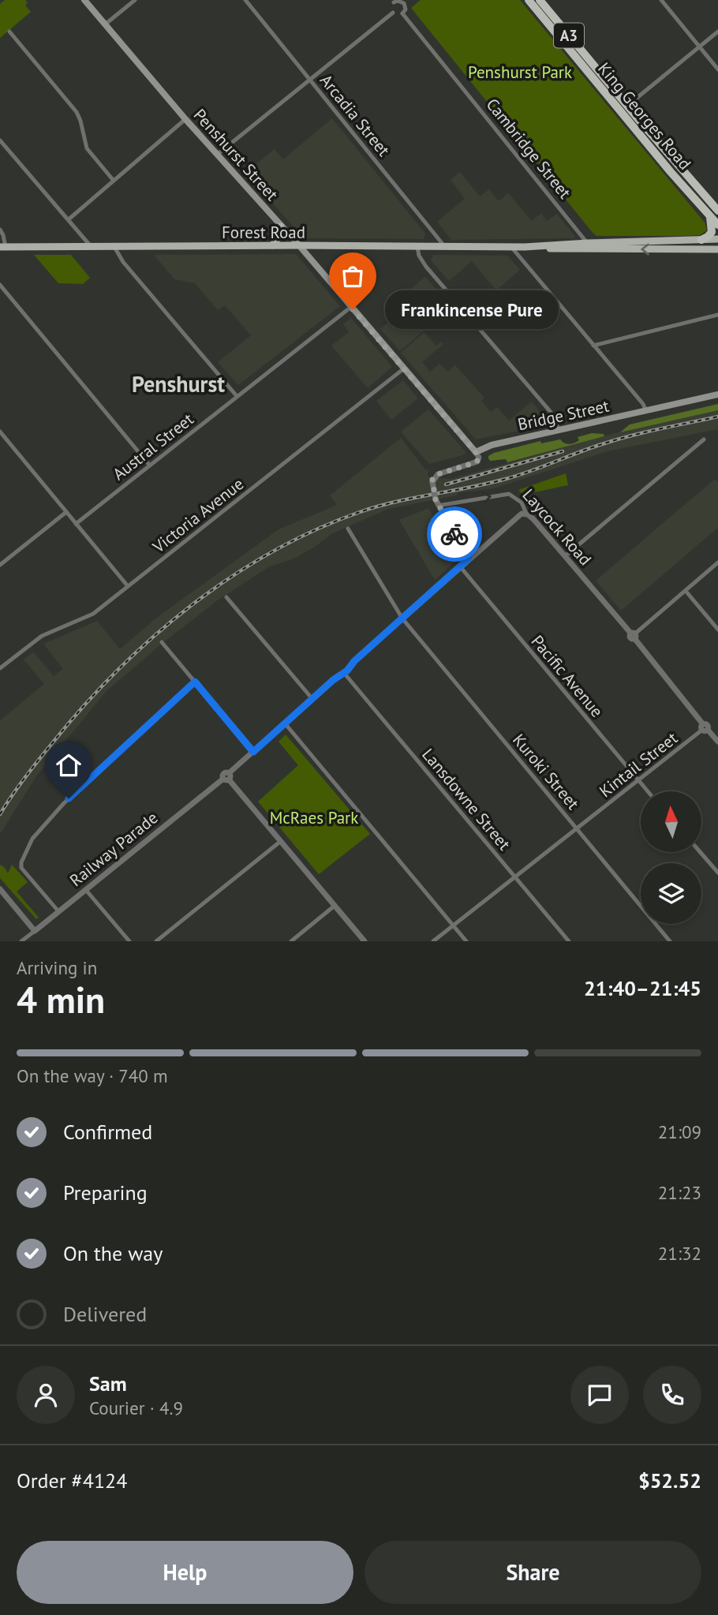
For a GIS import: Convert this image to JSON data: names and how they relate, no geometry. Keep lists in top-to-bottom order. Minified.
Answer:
{"streets":{"highway":["A3","King Georges Road"],"main road":["Penshurst Street","Forest Road","Bridge Street"],"street":["Arcadia Street","Cambridge Street","Austral Street","Victoria Avenue","Laycock Road","Pacific Avenue","Kintail Street","Kuroki Street","Lansdowne Street","Railway Parade"]},"crossings":[["Arcadia Street","Forest Road"],["Cambridge Street","Forest Road"],["Penshurst Street","Forest Road"],["Penshurst Street","Bridge Street"],["Penshurst Street","Austral Street"],["Penshurst Street","Victoria Avenue"],["Bridge Street","Laycock Road"],["Laycock Road","Kintail Street"],["Laycock Road","Railway Parade"],["Pacific Avenue","Kintail Street"],["Pacific Avenue","Railway Parade"],["Kintail Street","Kuroki Street"],["Kintail Street","Lansdowne Street"],["Kuroki Street","Railway Parade"],["Lansdowne Street","Railway Parade"]],"districts":["Penshurst"],"parks":["Penshurst Park","McRaes Park"],"places":["Frankincense Pure"],"north":"top","page":{"bubble":"Frankincense Pure","heading":["4 min","Arriving in","21:40–21:45"],"panel":["Sam","Courier · 4.9","Order #4124","$52.52"],"bar":"On the way · 740 m","list":[["Confirmed","21:09"],["Preparing","21:23"],["On the way","21:32"],"Delivered"],"buttons":["Help","Share"]}}
